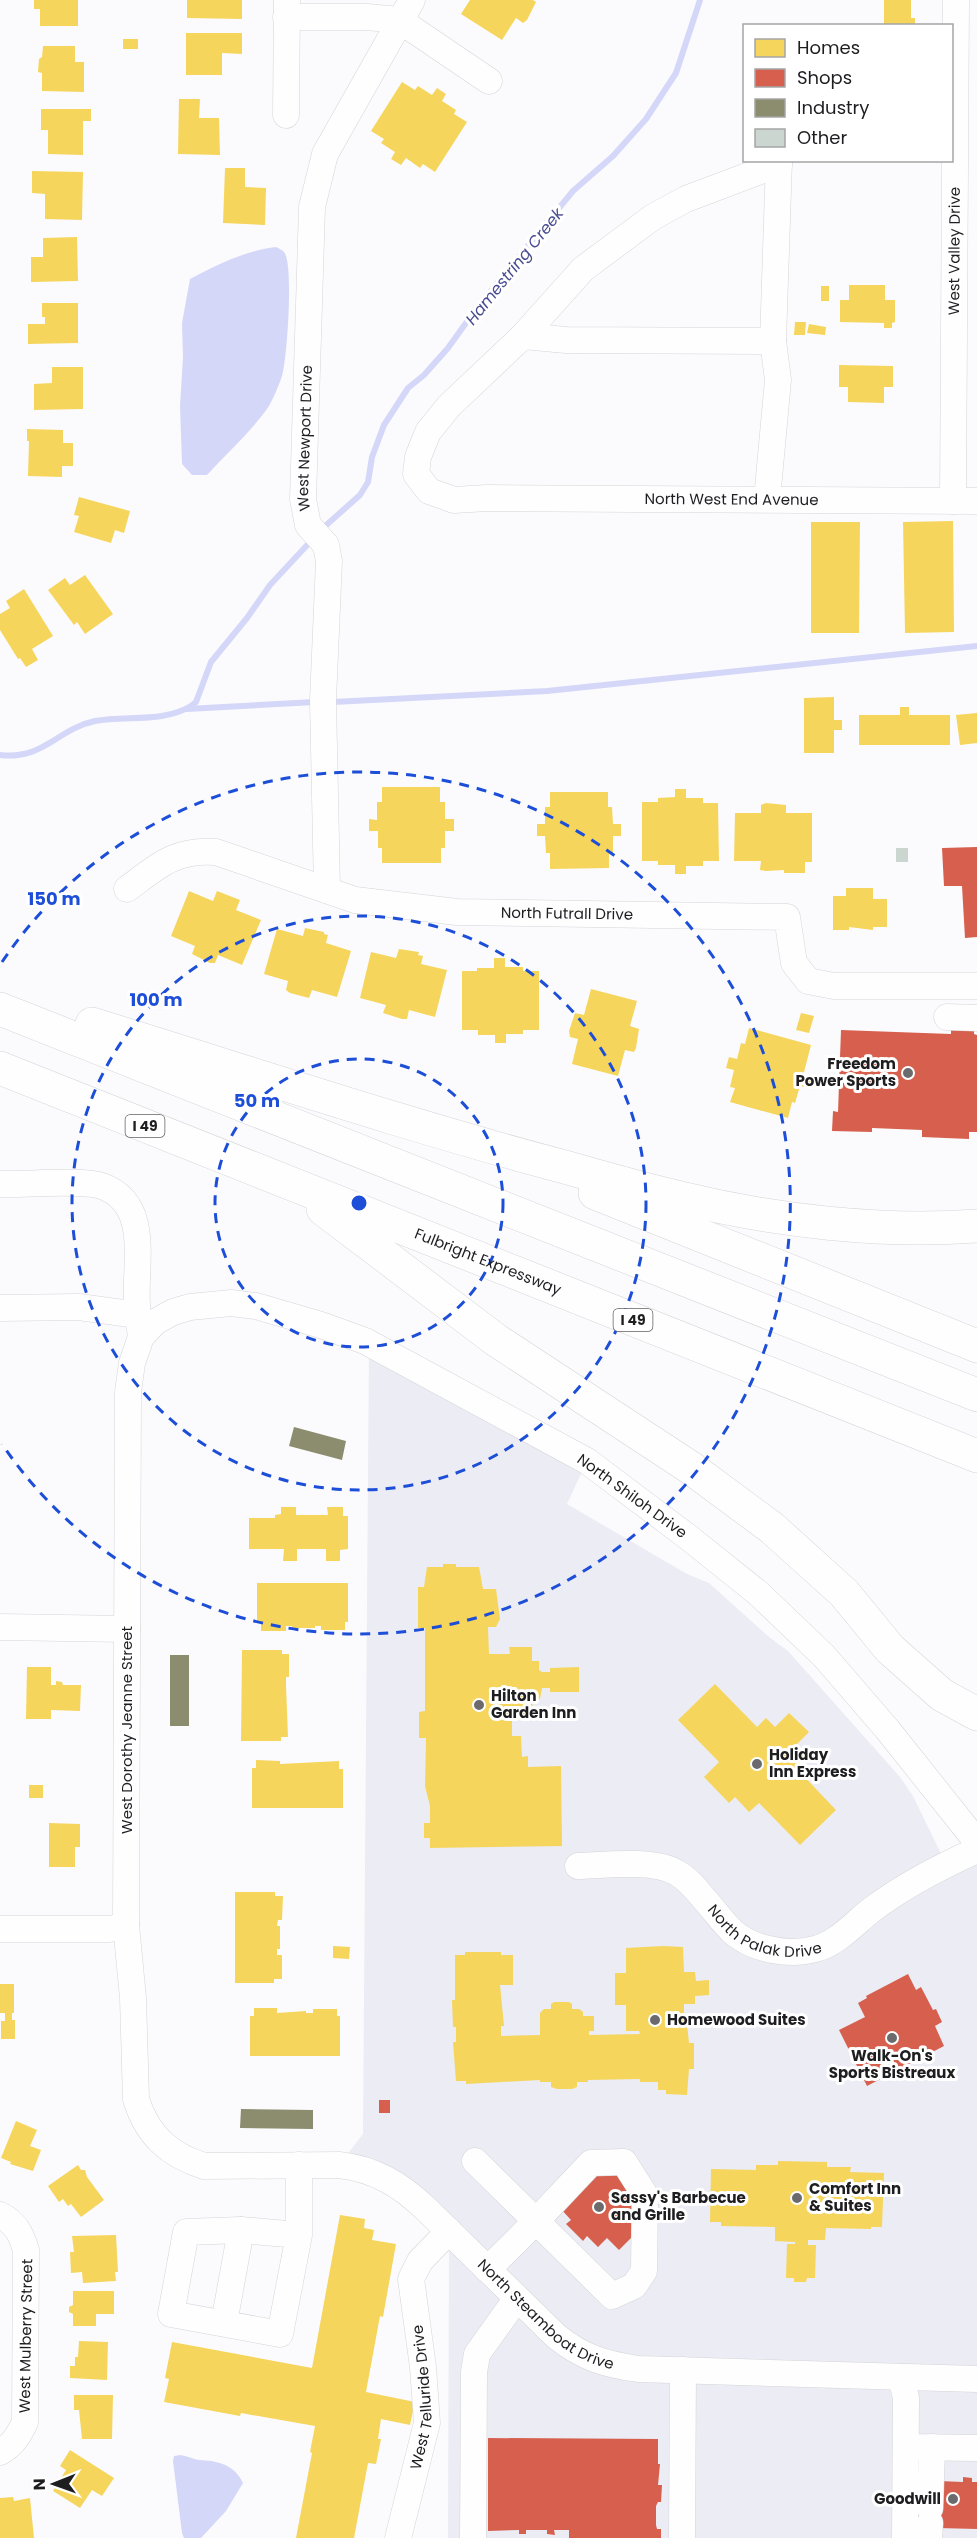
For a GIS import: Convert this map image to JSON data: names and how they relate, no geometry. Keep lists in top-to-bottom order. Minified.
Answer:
{"streets":{"highway":["I 49","Fulbright Expressway"],"street":["West Valley Drive","West Newport Drive","North West End Avenue","North Futrall Drive","North Shiloh Drive","West Dorothy Jeanne Street","North Palak Drive","North Steamboat Drive","West Mulberry Street","West Telluride Drive"]},"crossings":[["West Valley Drive","North West End Avenue"],["West Newport Drive","North Futrall Drive"],["North Shiloh Drive","West Dorothy Jeanne Street"],["West Dorothy Jeanne Street","North Steamboat Drive"],["North Steamboat Drive","West Telluride Drive"]],"water":["Hamestring Creek"],"places":["Freedom Power Sports","Hilton Garden Inn","Holiday Inn Express","Homewood Suites","Walk-On's Sports Bistreaux","Comfort Inn & Suites","Sassy's Barbecue and Grille","Goodwill"],"legend":["Homes","Shops","Industry","Other"],"north":"left","rings":["150 m","100 m","50 m"]}
